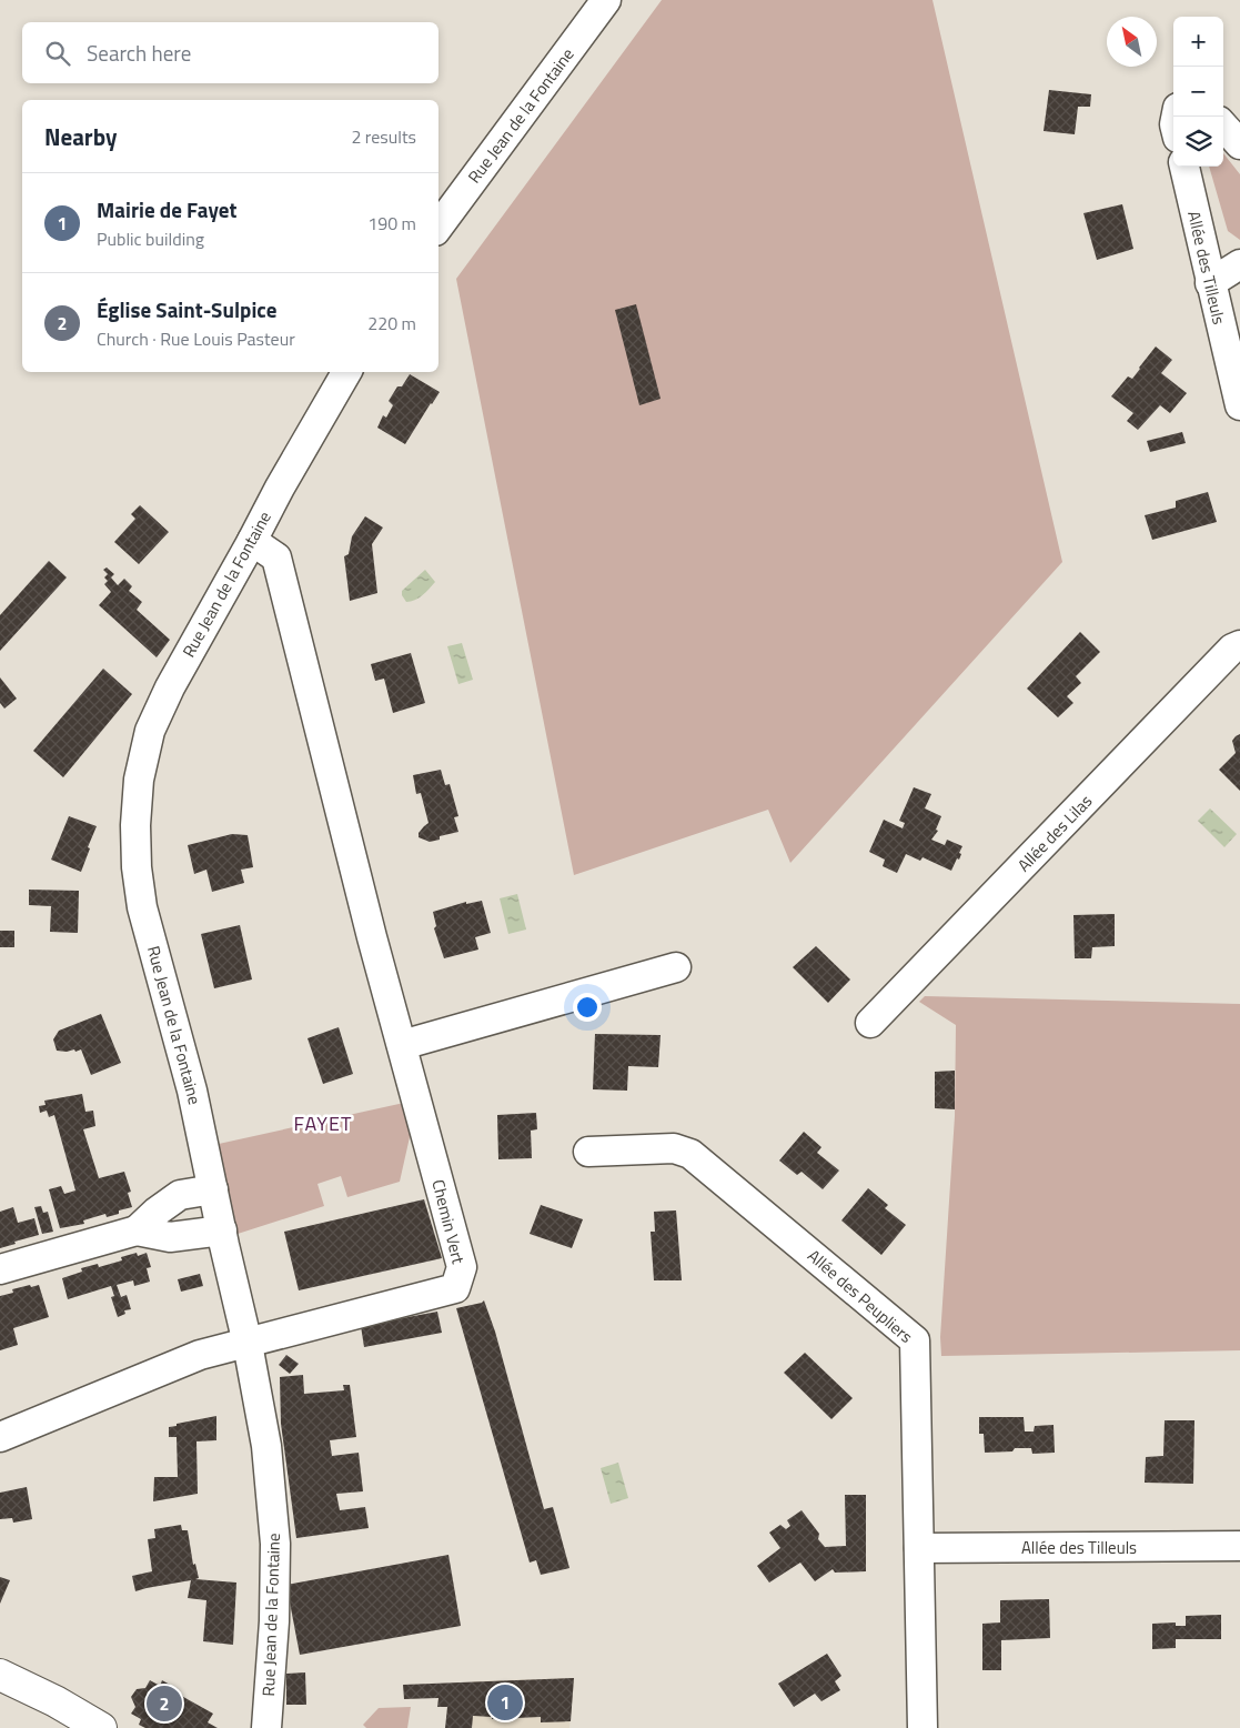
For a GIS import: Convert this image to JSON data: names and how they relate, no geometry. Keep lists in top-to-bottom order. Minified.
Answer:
{"streets":{"street":["Rue Jean de la Fontaine","Allée des Tilleuls","Allée des Lilas","Chemin Vert","Allée des Peupliers"]},"crossings":[["Rue Jean de la Fontaine","Chemin Vert"],["Allée des Tilleuls","Allée des Peupliers"]],"districts":["FAYET"],"north":"top left","page":{"map_buttons":["+","−"],"search":"Search here","heading":["Nearby","2 results"],"list":[{"mark":"1","name":"Mairie de Fayet","note":"Public building","value":"190 m"},{"mark":"2","name":"Église Saint-Sulpice","note":"Church · Rue Louis Pasteur","value":"220 m"}],"pins":["1","2"]}}
